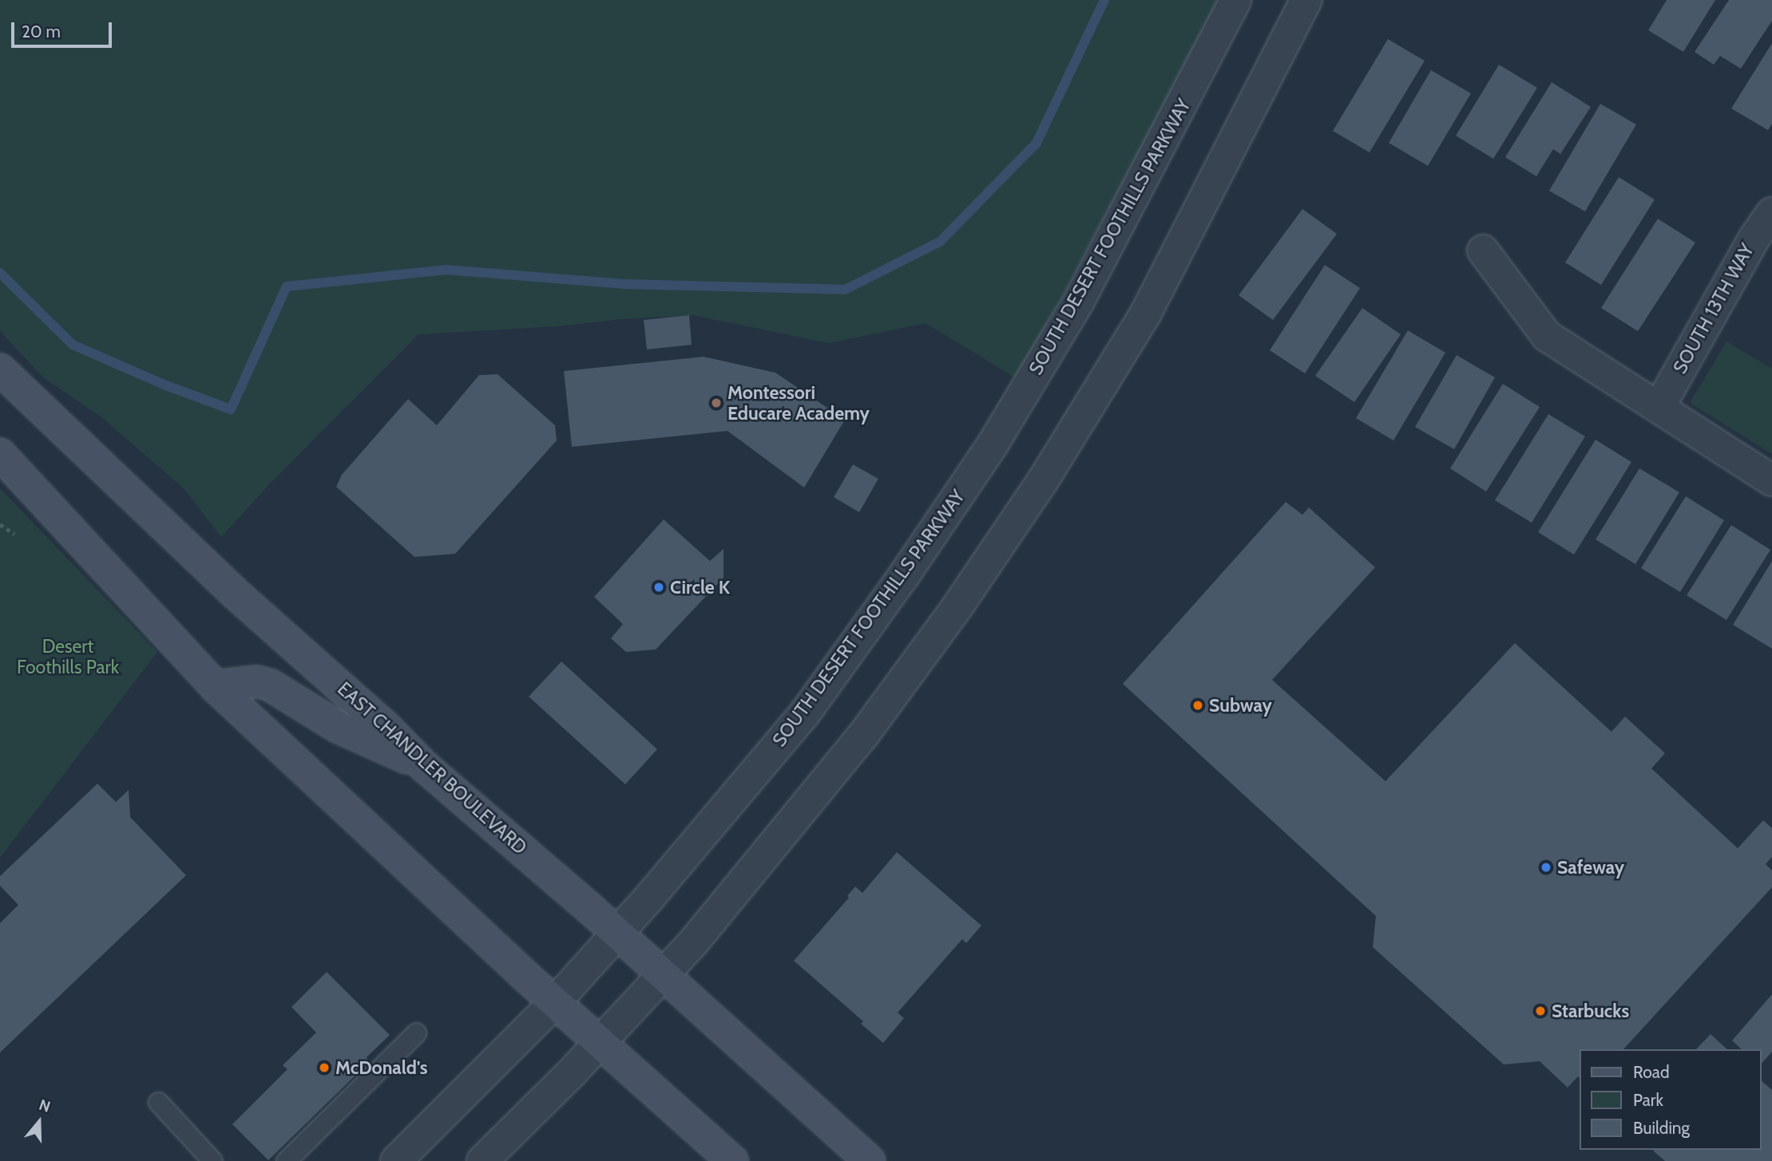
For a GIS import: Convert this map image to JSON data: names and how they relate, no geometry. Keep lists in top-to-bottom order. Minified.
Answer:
{"streets":{"main road":["EAST CHANDLER BOULEVARD"],"street":["SOUTH DESERT FOOTHILLS PARKWAY","SOUTH 13TH WAY"]},"crossings":[["SOUTH DESERT FOOTHILLS PARKWAY","EAST CHANDLER BOULEVARD"]],"parks":["Desert Foothills Park"],"places":["Montessori Educare Academy","Circle K","Subway","Safeway","Starbucks","McDonald's"],"legend":["Road","Park","Building"],"scale_bar":"20 m","north":"top"}
